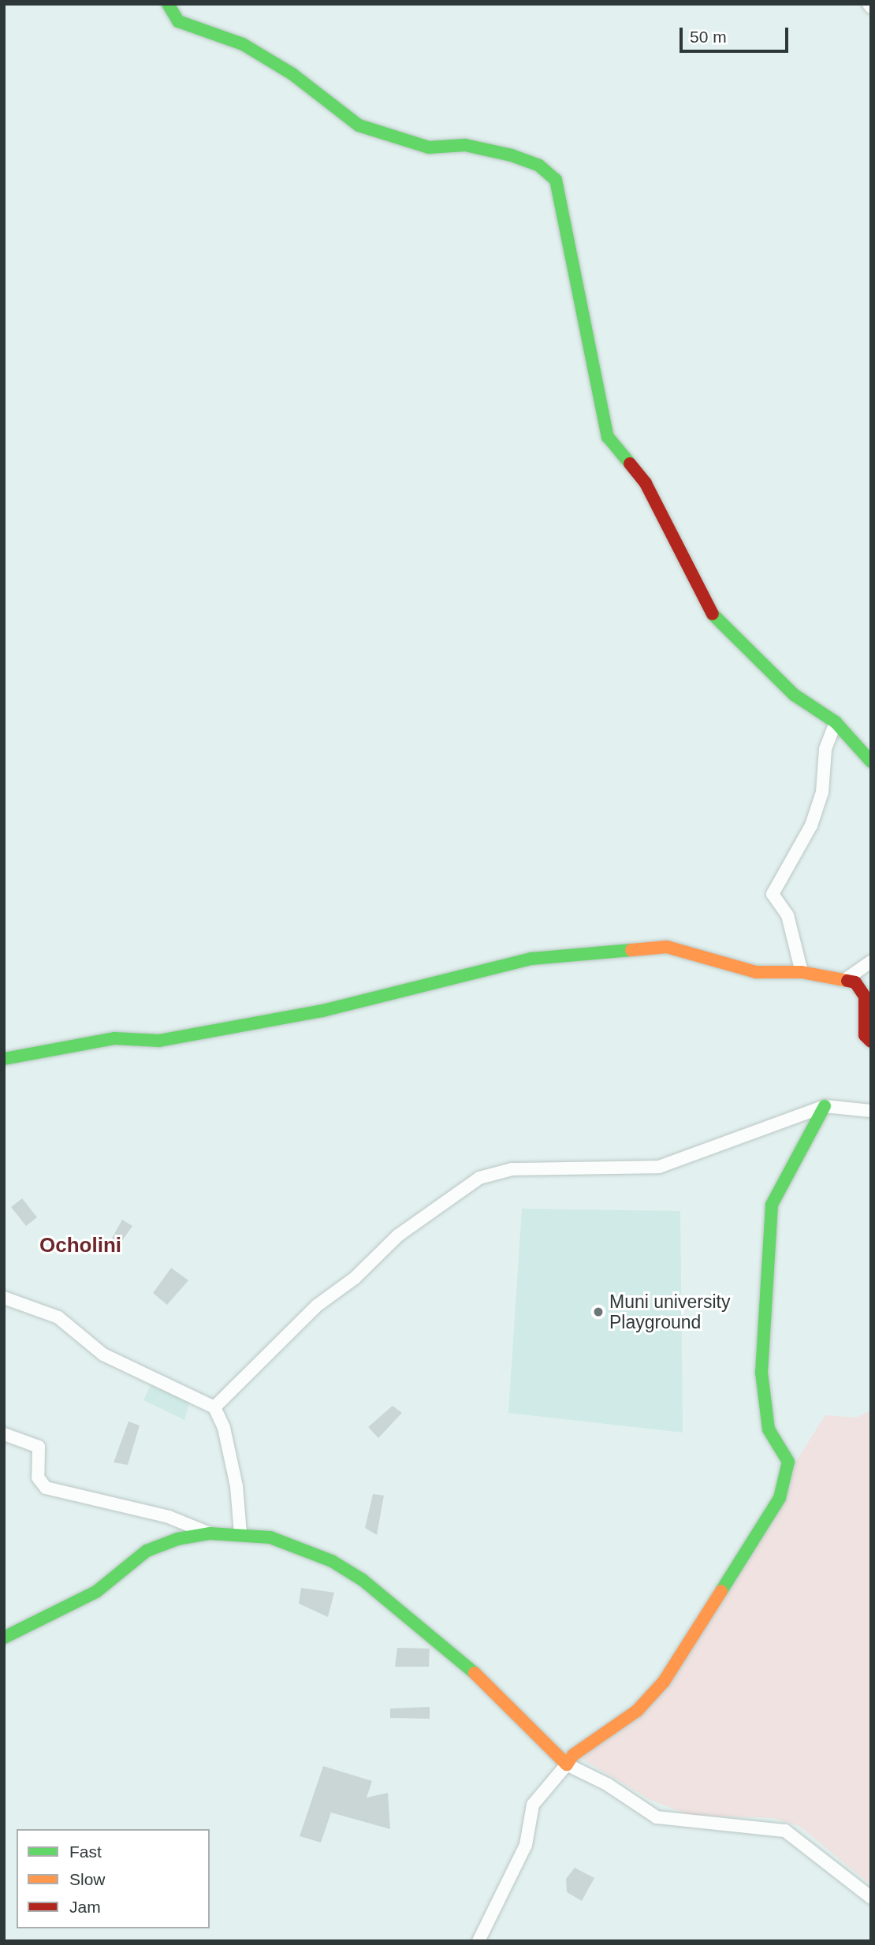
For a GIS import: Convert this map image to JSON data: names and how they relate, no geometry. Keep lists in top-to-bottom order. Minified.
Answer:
{"districts":["Ocholini"],"places":["Muni university Playground"],"legend":["Fast","Slow","Jam"],"scale_bar":"50 m"}
